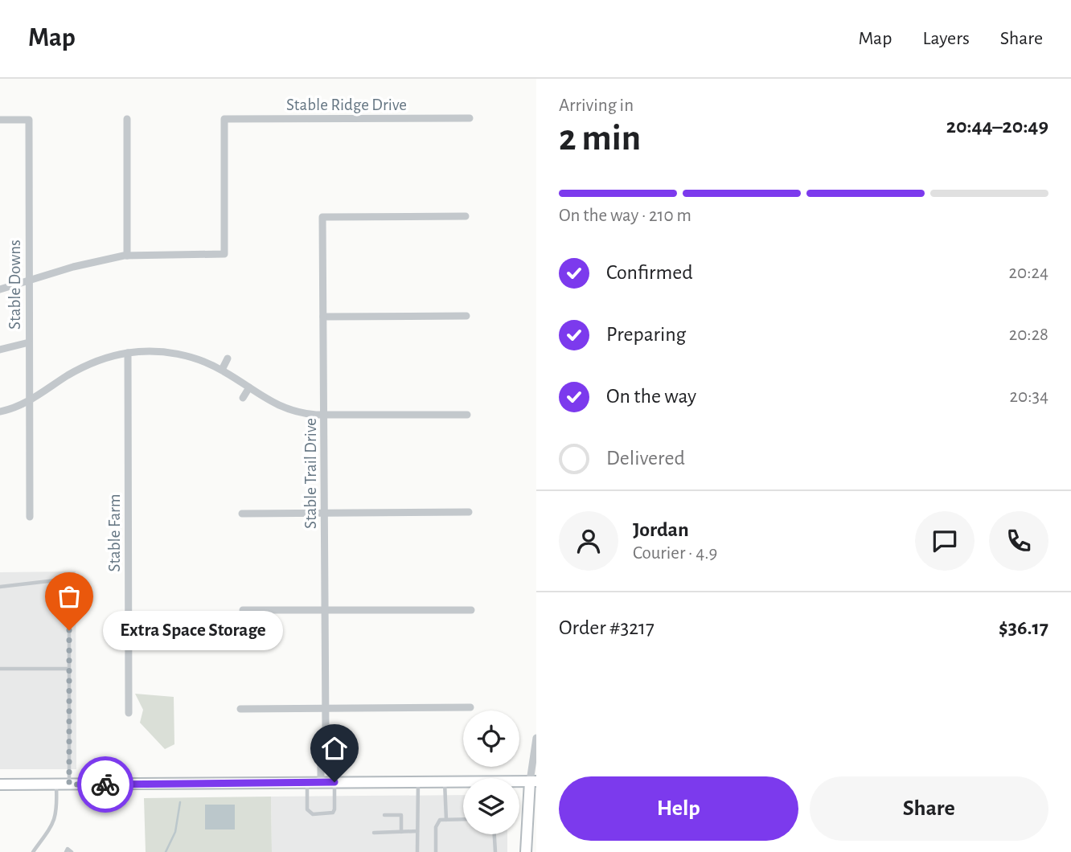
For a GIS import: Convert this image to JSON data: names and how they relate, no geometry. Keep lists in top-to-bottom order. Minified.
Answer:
{"streets":{"street":["Stable Ridge Drive","Stable Downs","Stable Trail Drive","Stable Farm"]},"places":["Extra Space Storage"],"page":{"header":"Map","nav":["Map","Layers","Share"],"heading":["2 min","Arriving in","20:44–20:49"],"panel":["Jordan","Courier · 4.9","Order #3217","$36.17"],"bar":"On the way · 210 m","list":[["Confirmed","20:24"],["Preparing","20:28"],["On the way","20:34"],"Delivered"],"bubble":"Extra Space Storage","buttons":["Help","Share"]}}
